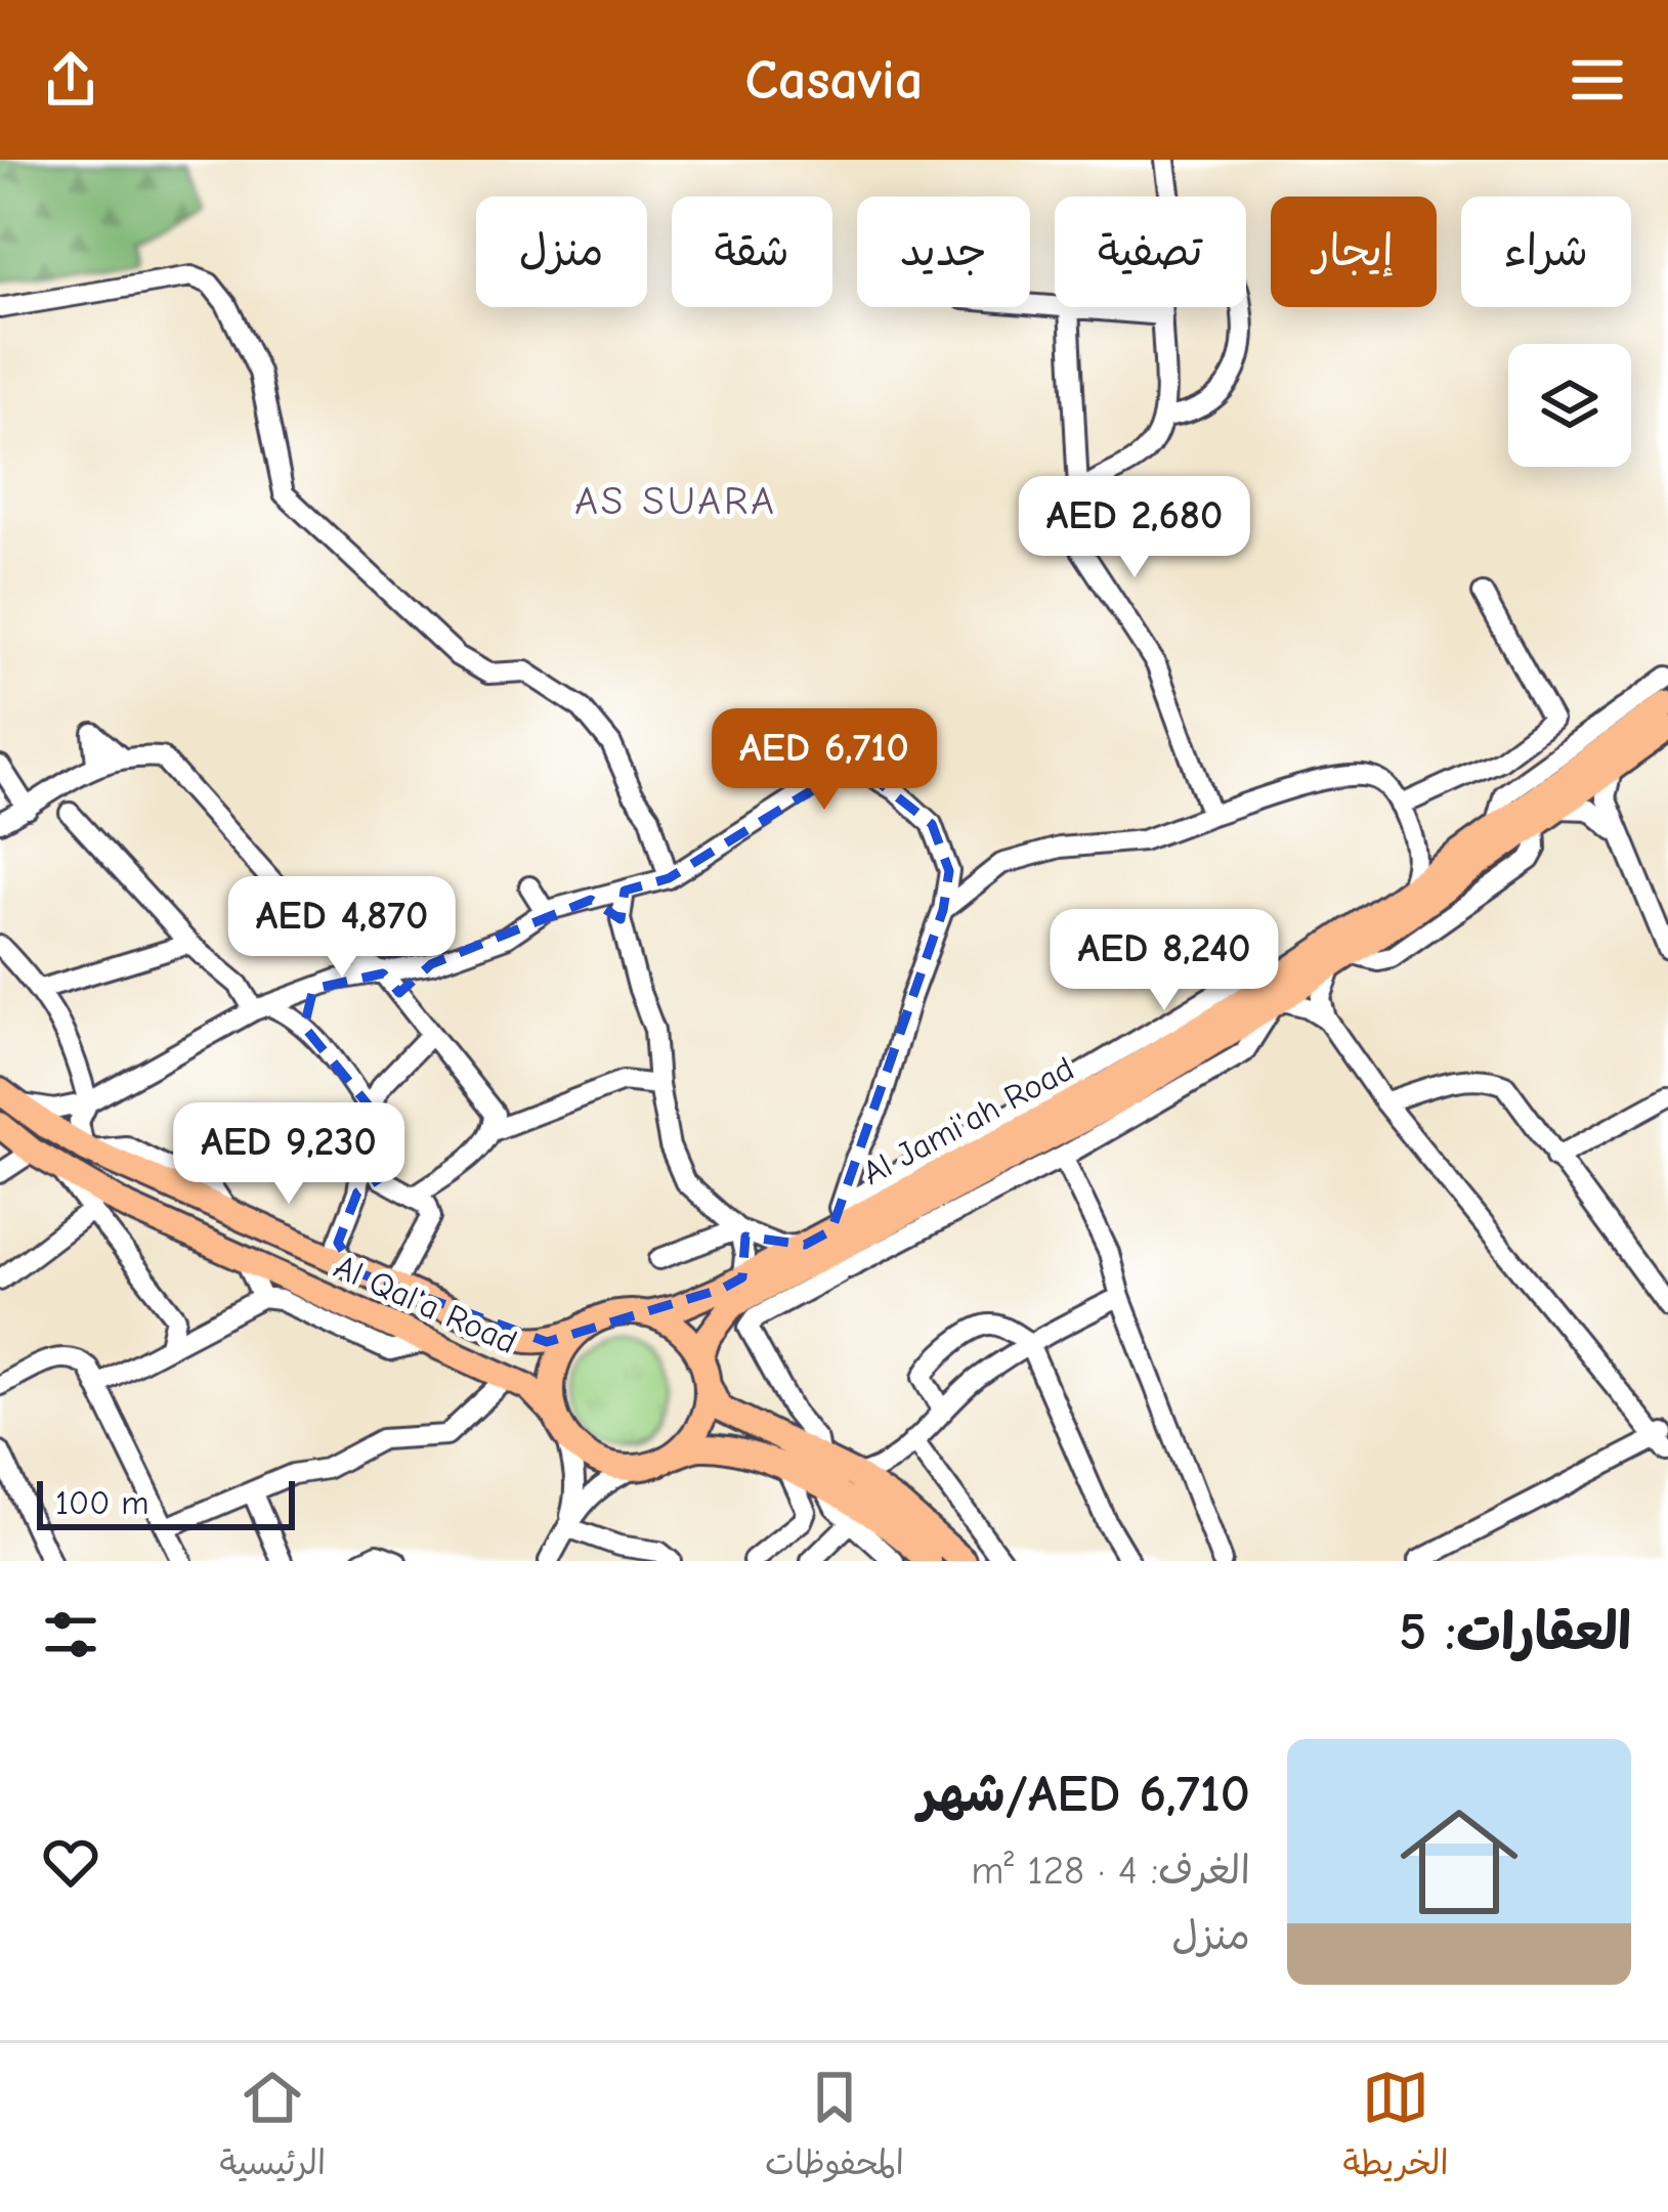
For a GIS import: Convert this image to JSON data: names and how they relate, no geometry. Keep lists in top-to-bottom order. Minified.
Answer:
{"streets":{"main road":["Al Jami'ah Road","Al Qal'a Road"]},"crossings":[["Al Jami'ah Road","Al Qal'a Road"]],"districts":["AS SUARA"],"scale_bar":"100 m","page":{"header":"Casavia","chip":["شراء","إيجار","تصفية","جديد","شقة","منزل"],"price":["AED 2,680","AED 6,710","AED 4,870","AED 8,240","AED 9,230"],"scale":"100 m","heading":"العقارات: 5","list":[{"name":"AED 6,710/شهر","note":"الغرف: 4 · 128 m² · منزل"}],"tabs":["الخريطة","المحفوظات","الرئيسية"]}}
